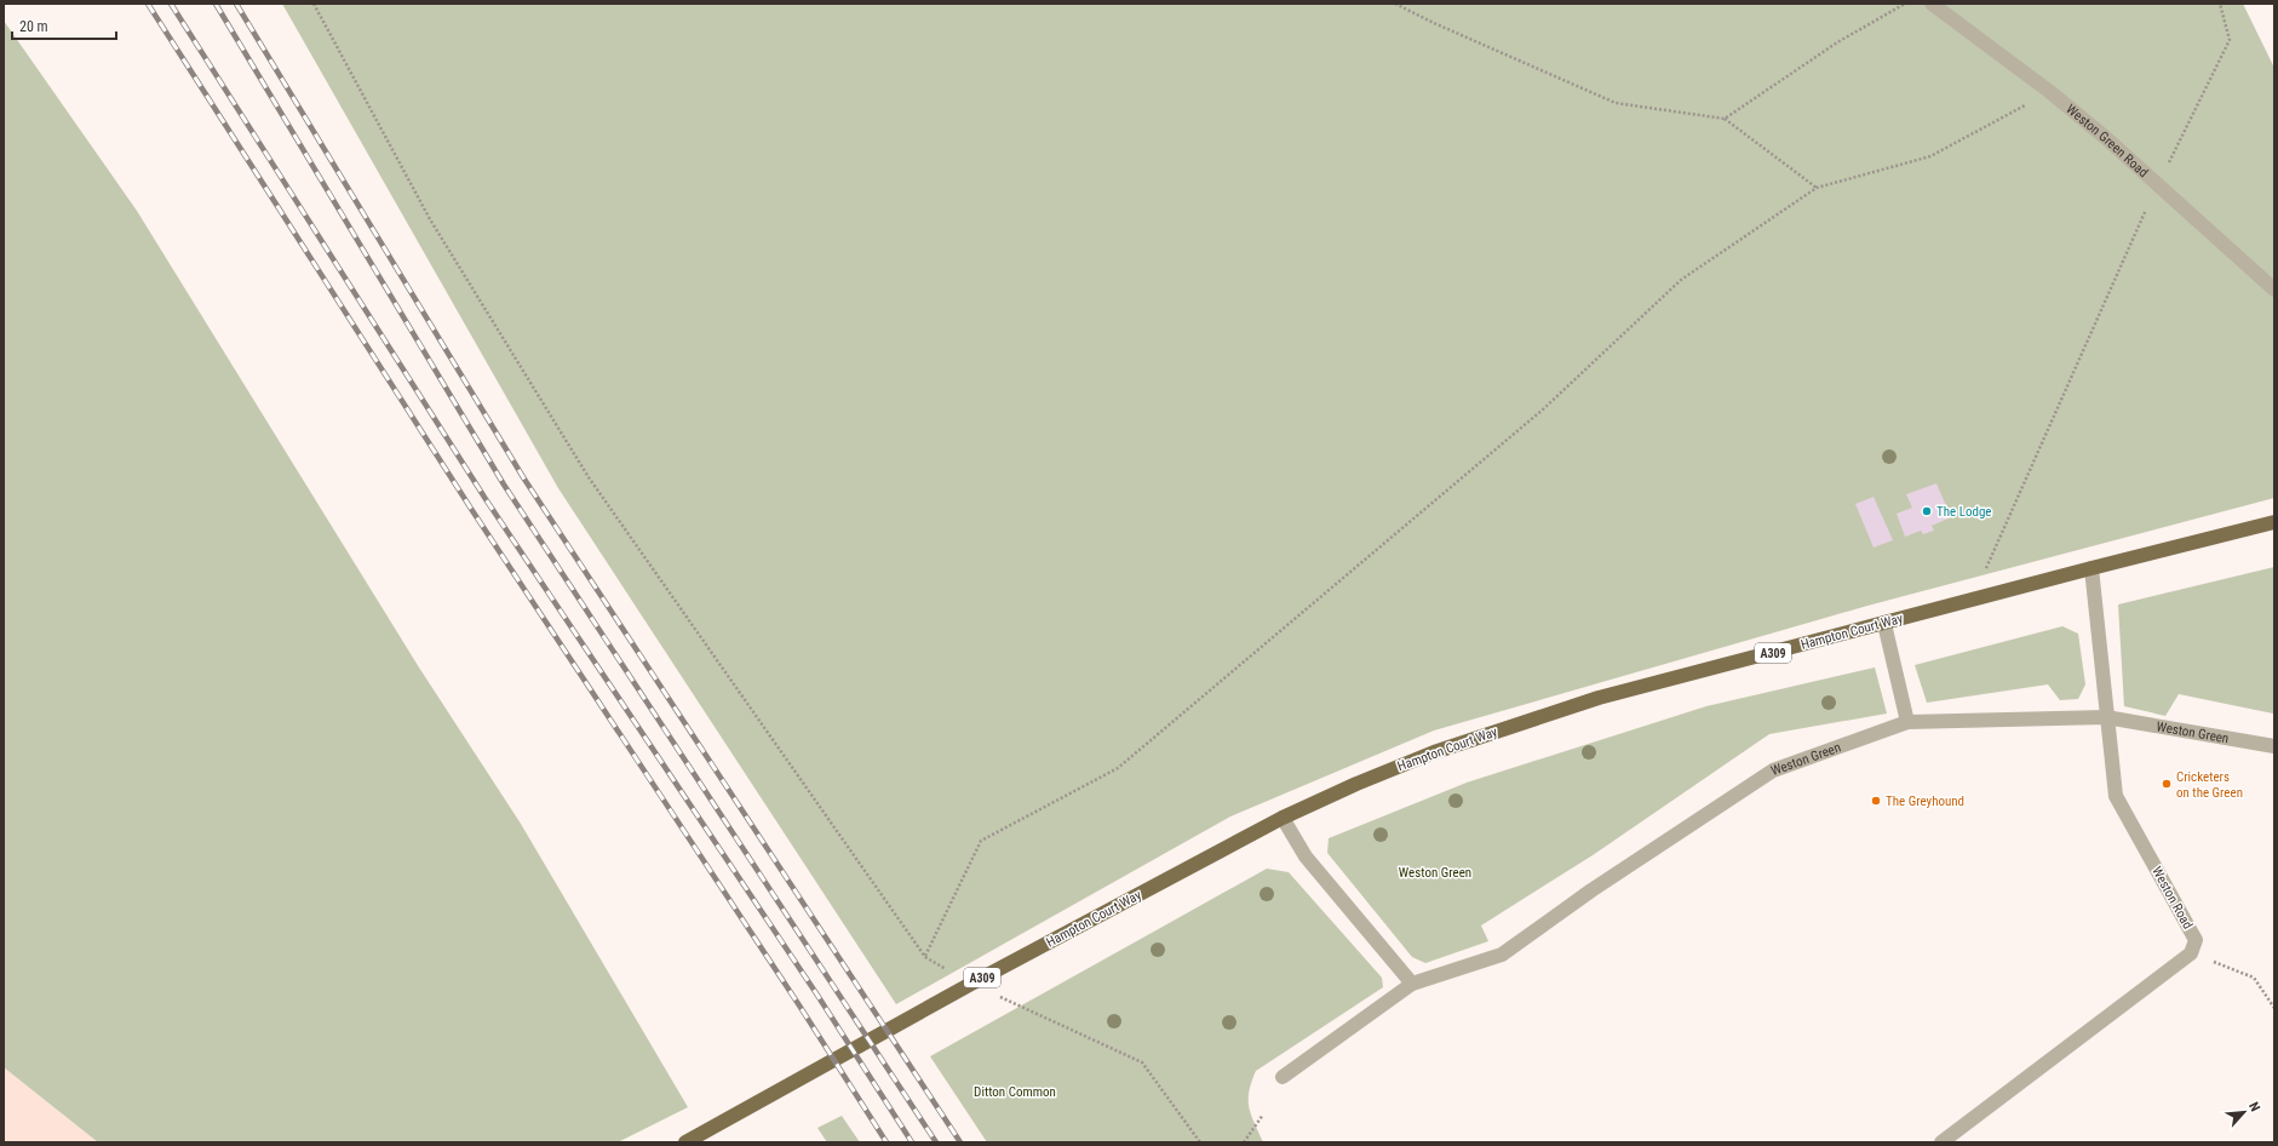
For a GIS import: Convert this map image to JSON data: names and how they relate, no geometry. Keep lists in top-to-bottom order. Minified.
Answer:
{"streets":{"highway":["Hampton Court Way","A309"],"street":["Weston Green Road","Weston Green","Weston Road"]},"crossings":[["Hampton Court Way","Weston Road"],["Weston Green","Weston Road"]],"parks":["Weston Green","Ditton Common"],"places":["The Lodge","Cricketers on the Green","The Greyhound"],"scale_bar":"20 m","north":"top right"}
